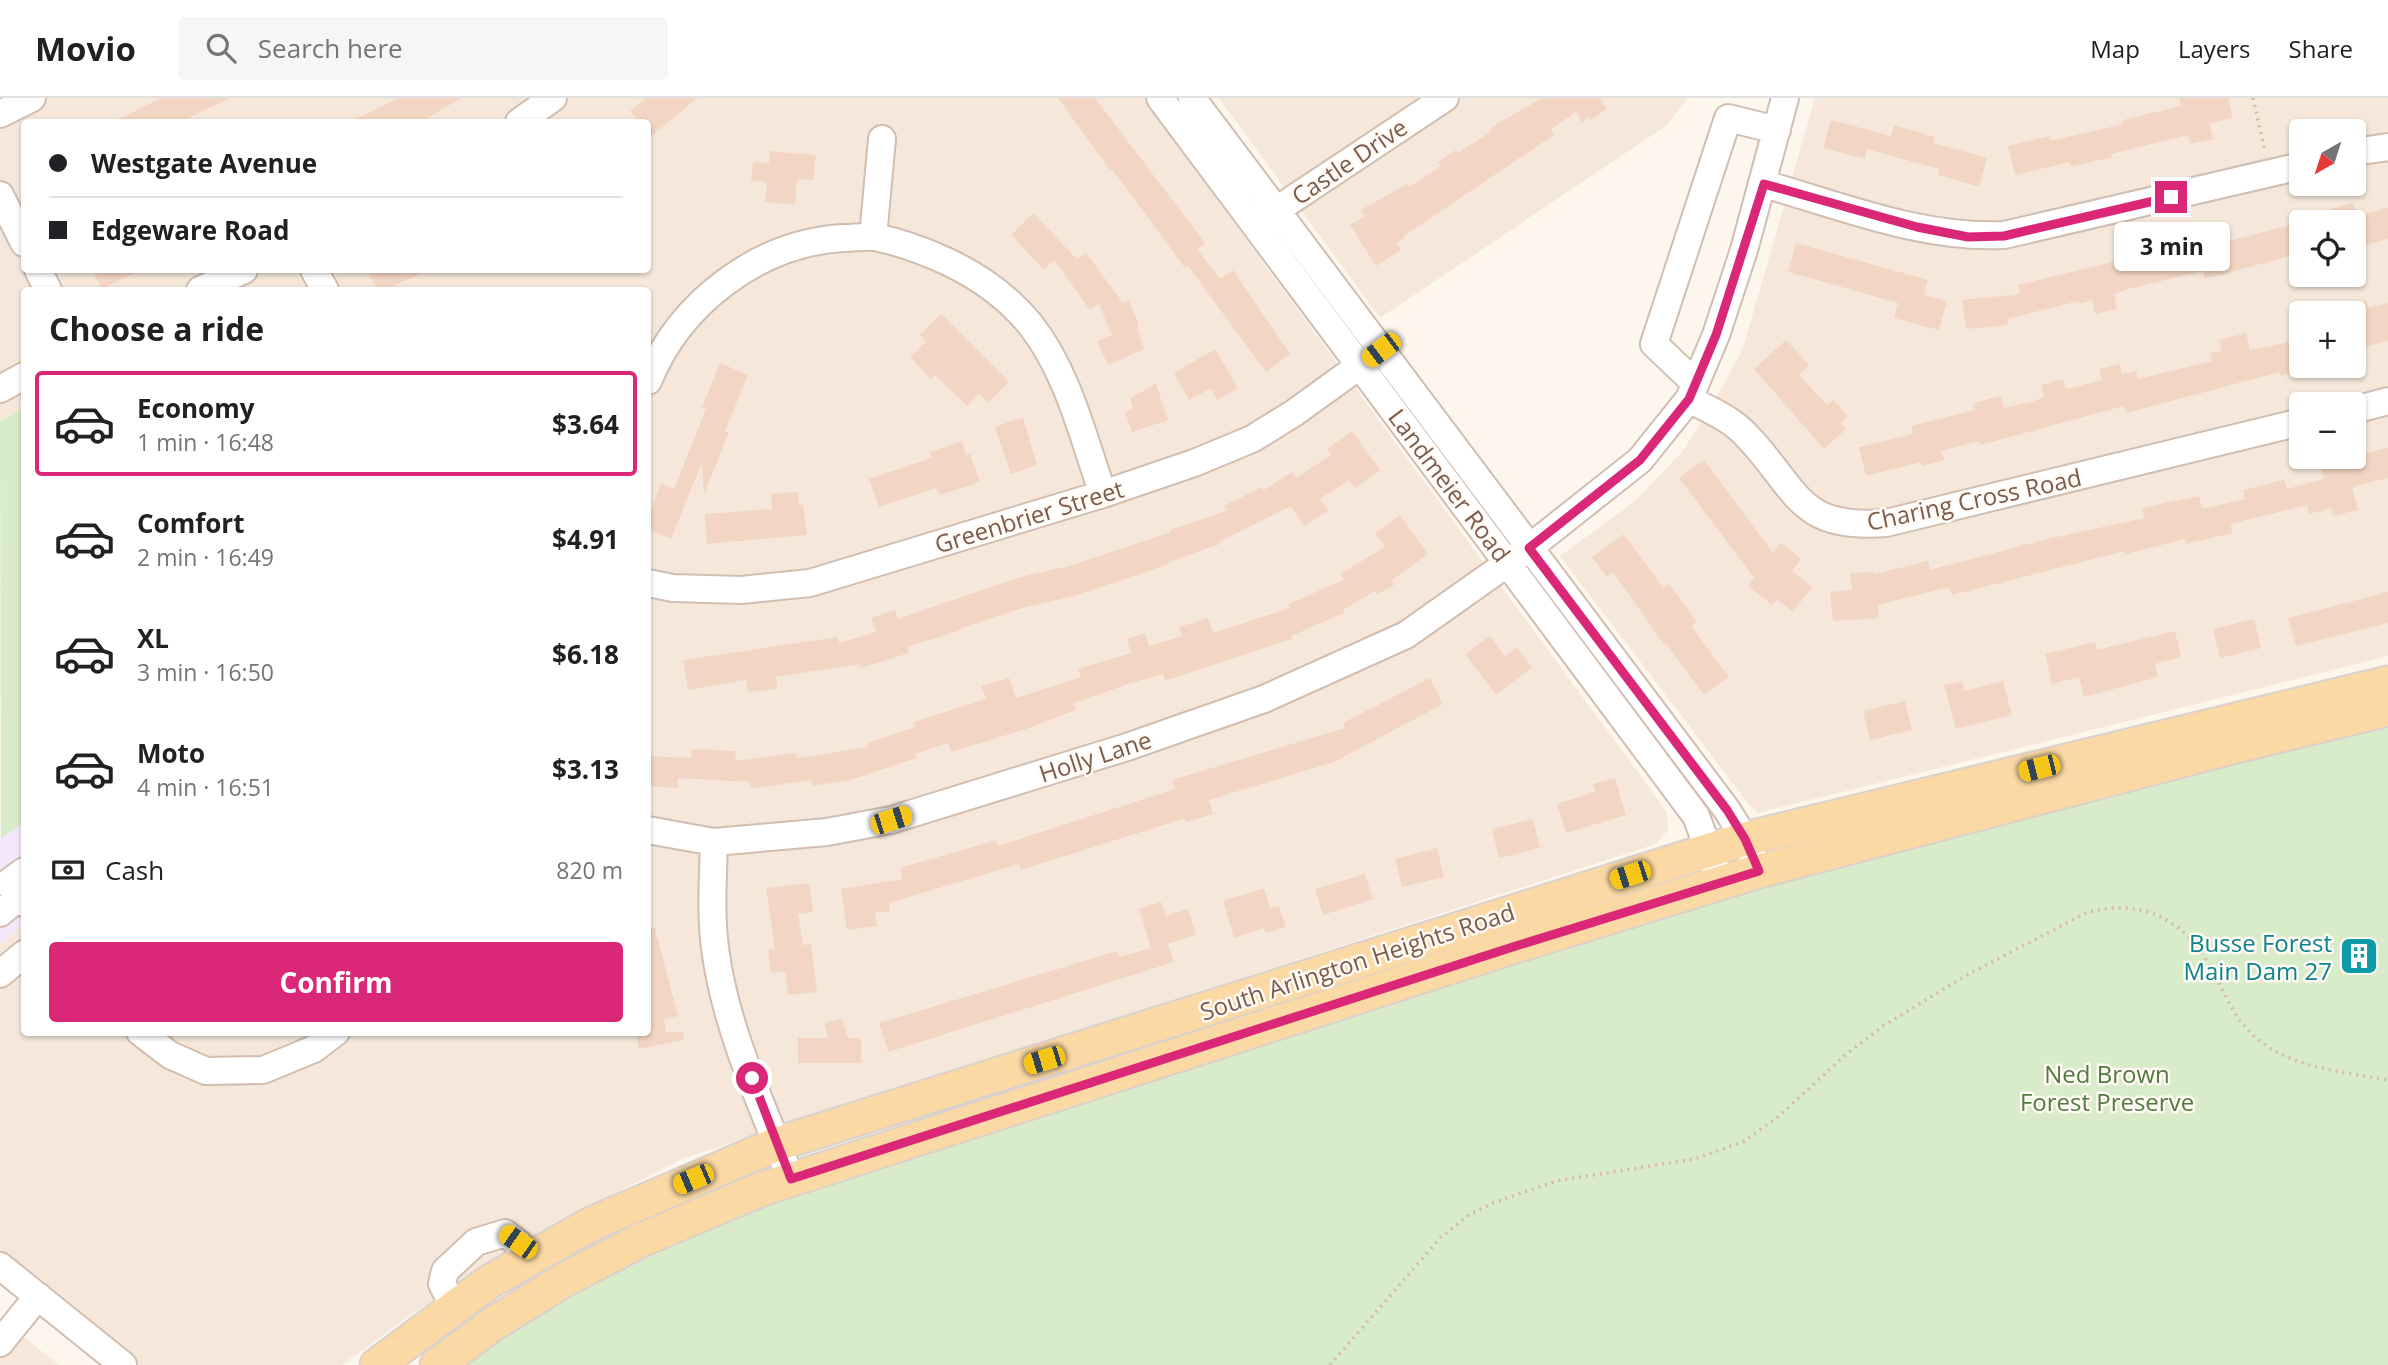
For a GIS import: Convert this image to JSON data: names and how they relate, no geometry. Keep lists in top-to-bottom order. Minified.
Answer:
{"streets":{"main road":["South Arlington Heights Road"],"street":["Castle Drive","Landmeier Road","Charing Cross Road","Greenbrier Street","Holly Lane"]},"crossings":[["Castle Drive","Landmeier Road"],["Landmeier Road","Greenbrier Street"],["Landmeier Road","Holly Lane"],["Landmeier Road","South Arlington Heights Road"],["Charing Cross Road","Holly Lane"]],"parks":["Ned Brown Forest Preserve"],"places":{"building":["Busse Forest Main Dam 27"]},"north":"bottom left","page":{"header":"Movio","search":"Search here","nav":["Map","Layers","Share"],"map_buttons":["+","−"],"banner":["Westgate Avenue","Edgeware Road"],"bubble":"3 min","heading":"Choose a ride","list":[{"name":"Economy","note":"1 min · 16:48","value":"$3.64"},{"name":"Comfort","note":"2 min · 16:49","value":"$4.91"},{"name":"XL","note":"3 min · 16:50","value":"$6.18"},{"name":"Moto","note":"4 min · 16:51","value":"$3.13"}],"pay":["Cash","820 m"],"buttons":"Confirm"}}
